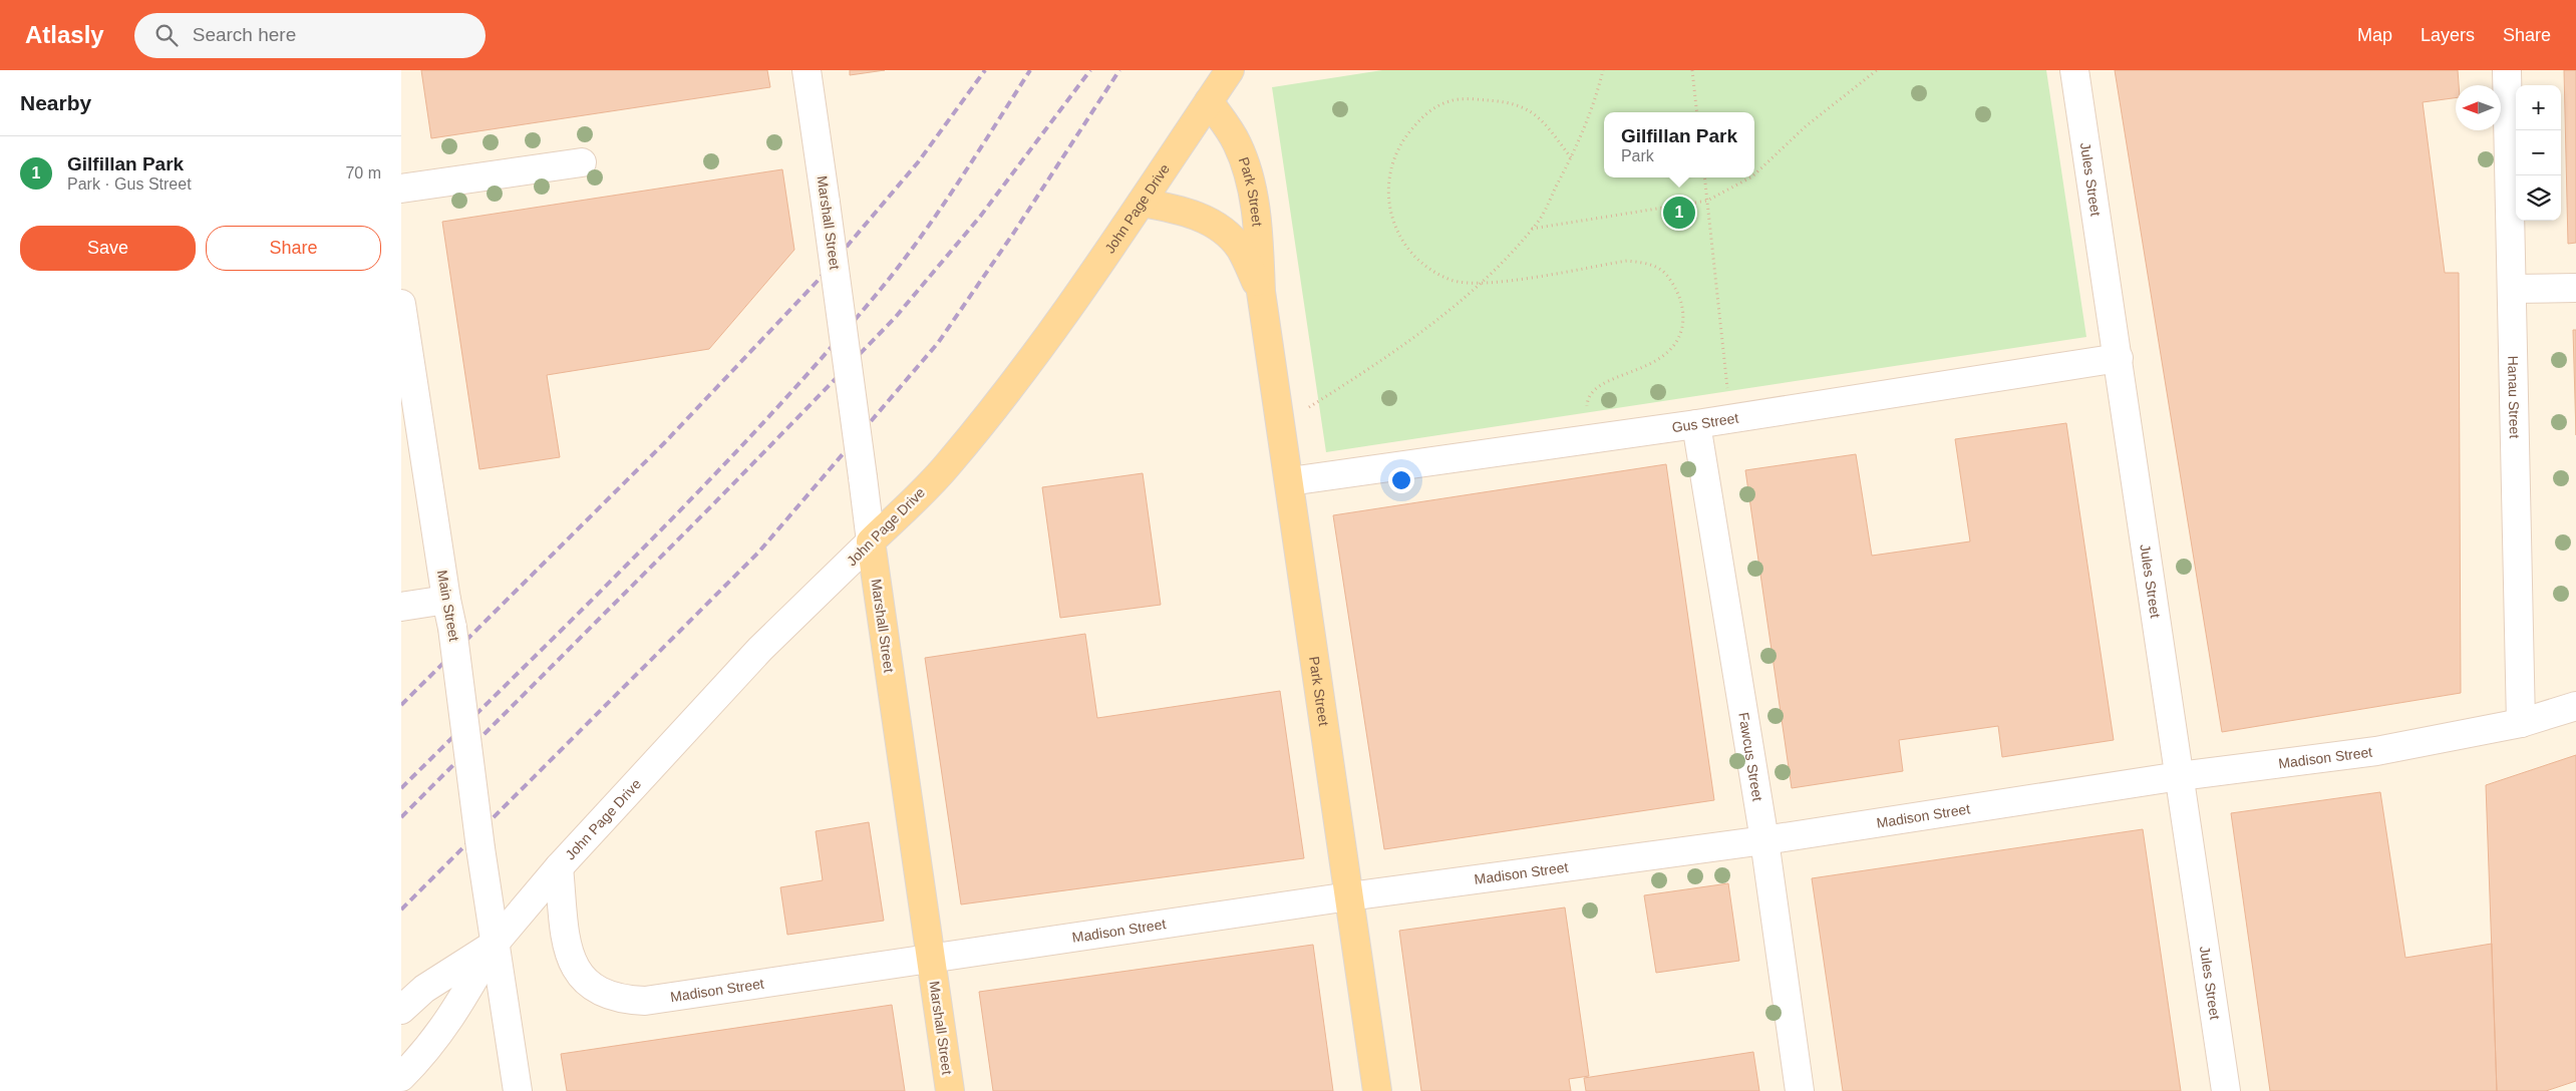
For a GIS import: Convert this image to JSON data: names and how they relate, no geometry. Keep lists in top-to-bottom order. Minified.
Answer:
{"streets":{"main road":["Park Street","John Page Drive","Marshall Street"],"street":["Jules Street","Hanau Street","Gus Street","Main Street","Fawcus Street","Madison Street"]},"crossings":[["Jules Street","Gus Street"],["Jules Street","Madison Street"],["Park Street","John Page Drive"],["Park Street","Gus Street"],["Park Street","Madison Street"],["John Page Drive","Marshall Street"],["John Page Drive","Main Street"],["John Page Drive","Madison Street"],["Marshall Street","Madison Street"],["Hanau Street","Madison Street"],["Gus Street","Fawcus Street"],["Fawcus Street","Madison Street"]],"north":"left","page":{"header":"Atlasly","search":"Search here","nav":["Map","Layers","Share"],"heading":"Nearby","map_buttons":["+","−"],"popup":["Gilfillan Park","Park"],"list":[{"mark":"1","name":"Gilfillan Park","note":"Park · Gus Street","value":"70 m"}],"pins":"1","buttons":["Save","Share"]}}
